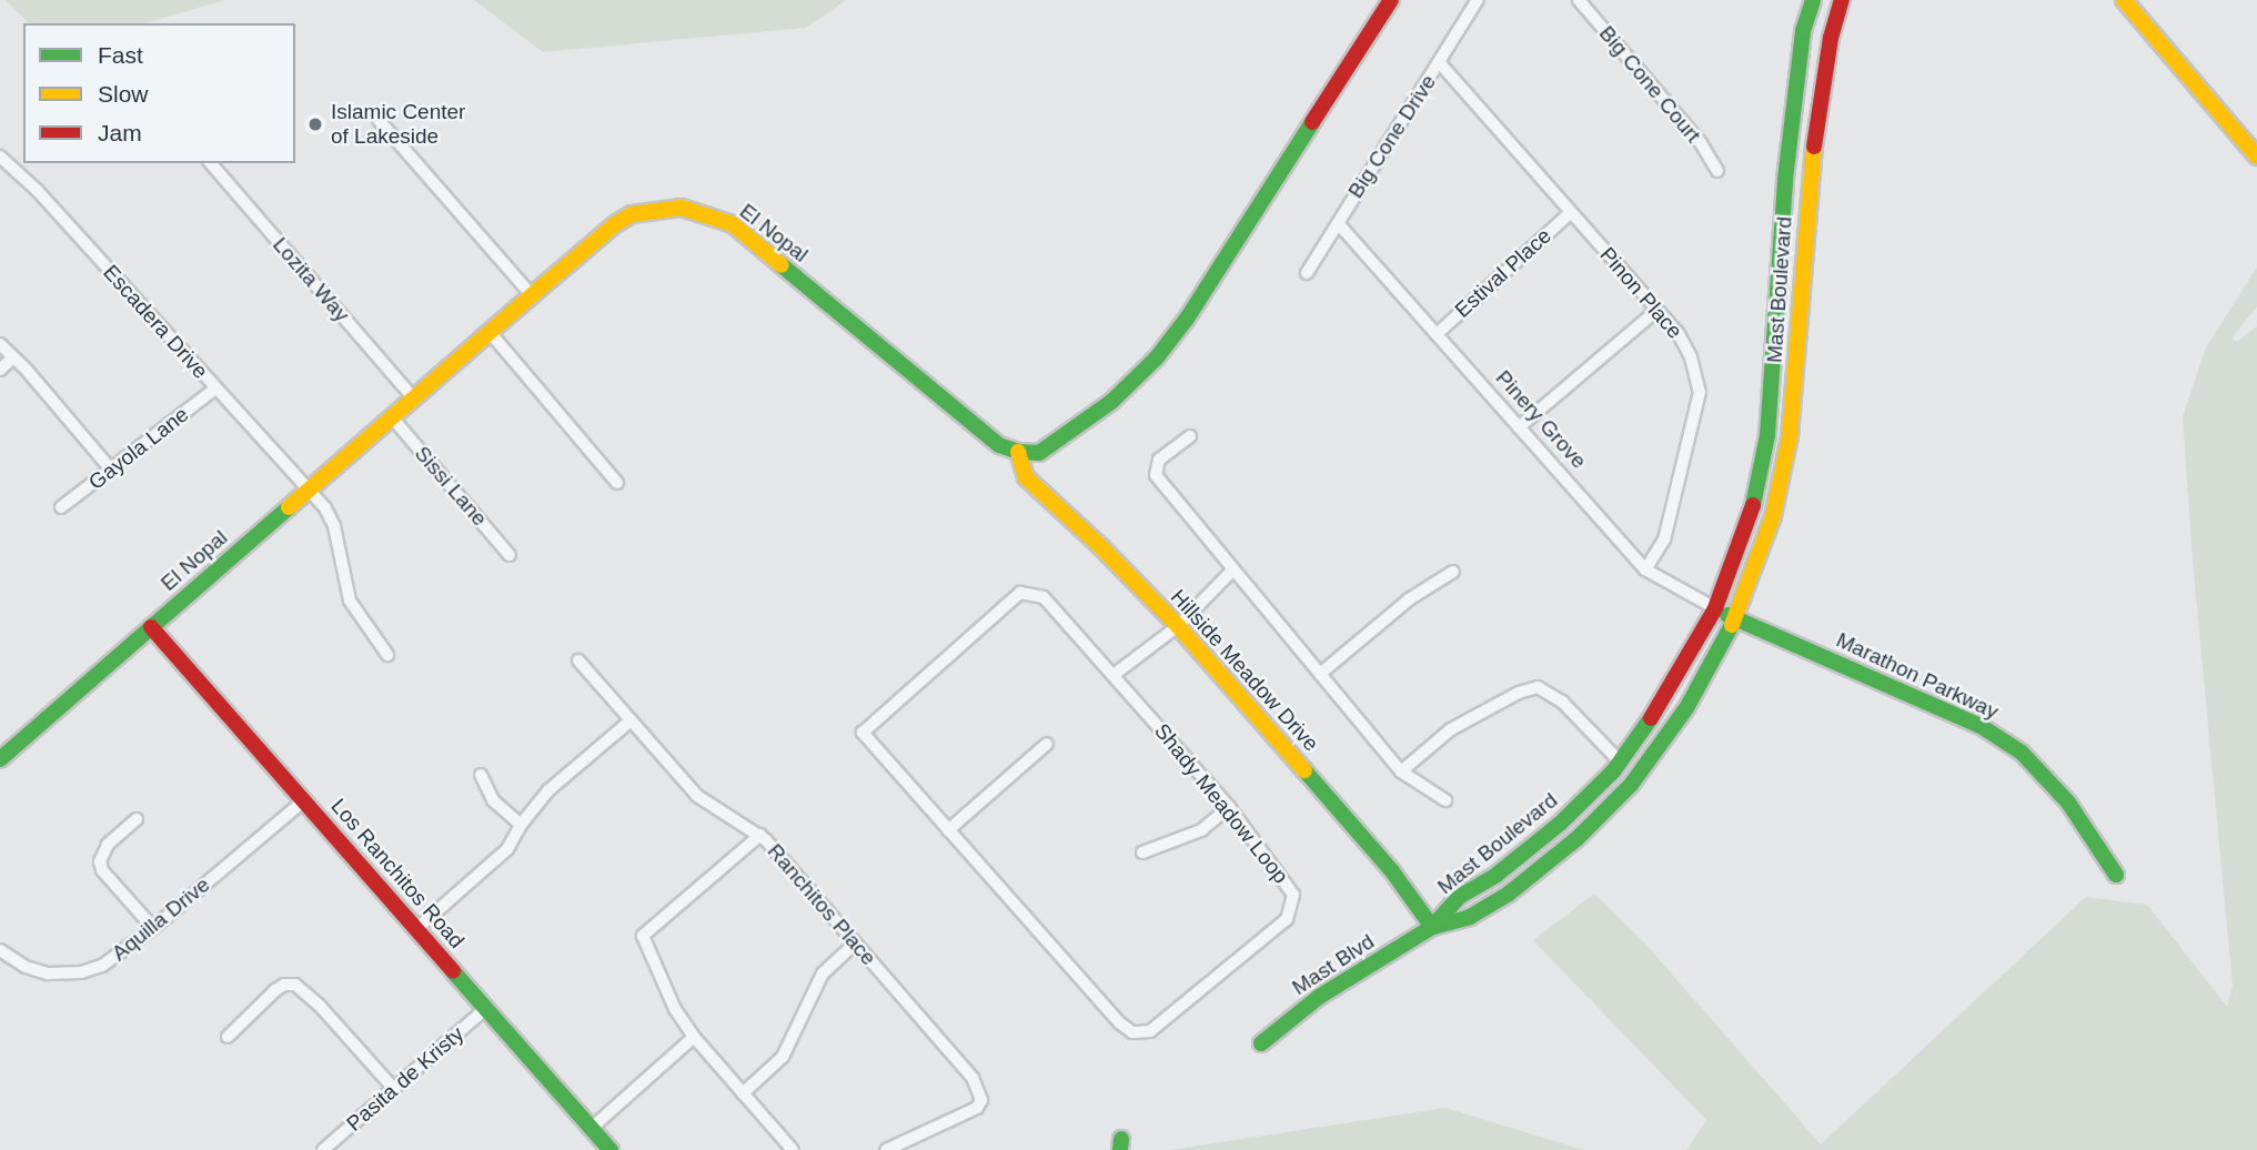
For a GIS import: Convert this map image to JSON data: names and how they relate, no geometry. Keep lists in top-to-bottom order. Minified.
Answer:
{"streets":{"street":["Big Cone Court","Big Cone Drive","El Nopal","Estival Place","Lozita Way","Mast Boulevard","Pinon Place","Escadera Drive","Pinery Grove","Gayola Lane","Sissi Lane","Hillside Meadow Drive","Marathon Parkway","Shady Meadow Loop","Los Ranchitos Road","Ranchitos Place","Aquilla Drive","Mast Blvd","Pasita de Kristy"]},"crossings":[["Big Cone Drive","Pinon Place"],["Big Cone Drive","Pinery Grove"],["El Nopal","Lozita Way"],["El Nopal","Escadera Drive"],["El Nopal","Sissi Lane"],["El Nopal","Hillside Meadow Drive"],["El Nopal","Los Ranchitos Road"],["Estival Place","Pinon Place"],["Estival Place","Pinery Grove"],["Mast Boulevard","Pinery Grove"],["Mast Boulevard","Hillside Meadow Drive"],["Mast Boulevard","Marathon Parkway"],["Mast Boulevard","Mast Blvd"],["Pinon Place","Pinery Grove"],["Escadera Drive","Gayola Lane"],["Pinery Grove","Marathon Parkway"],["Hillside Meadow Drive","Mast Blvd"],["Los Ranchitos Road","Aquilla Drive"],["Los Ranchitos Road","Pasita de Kristy"]],"places":["Islamic Center of Lakeside"],"legend":["Fast","Slow","Jam"]}
